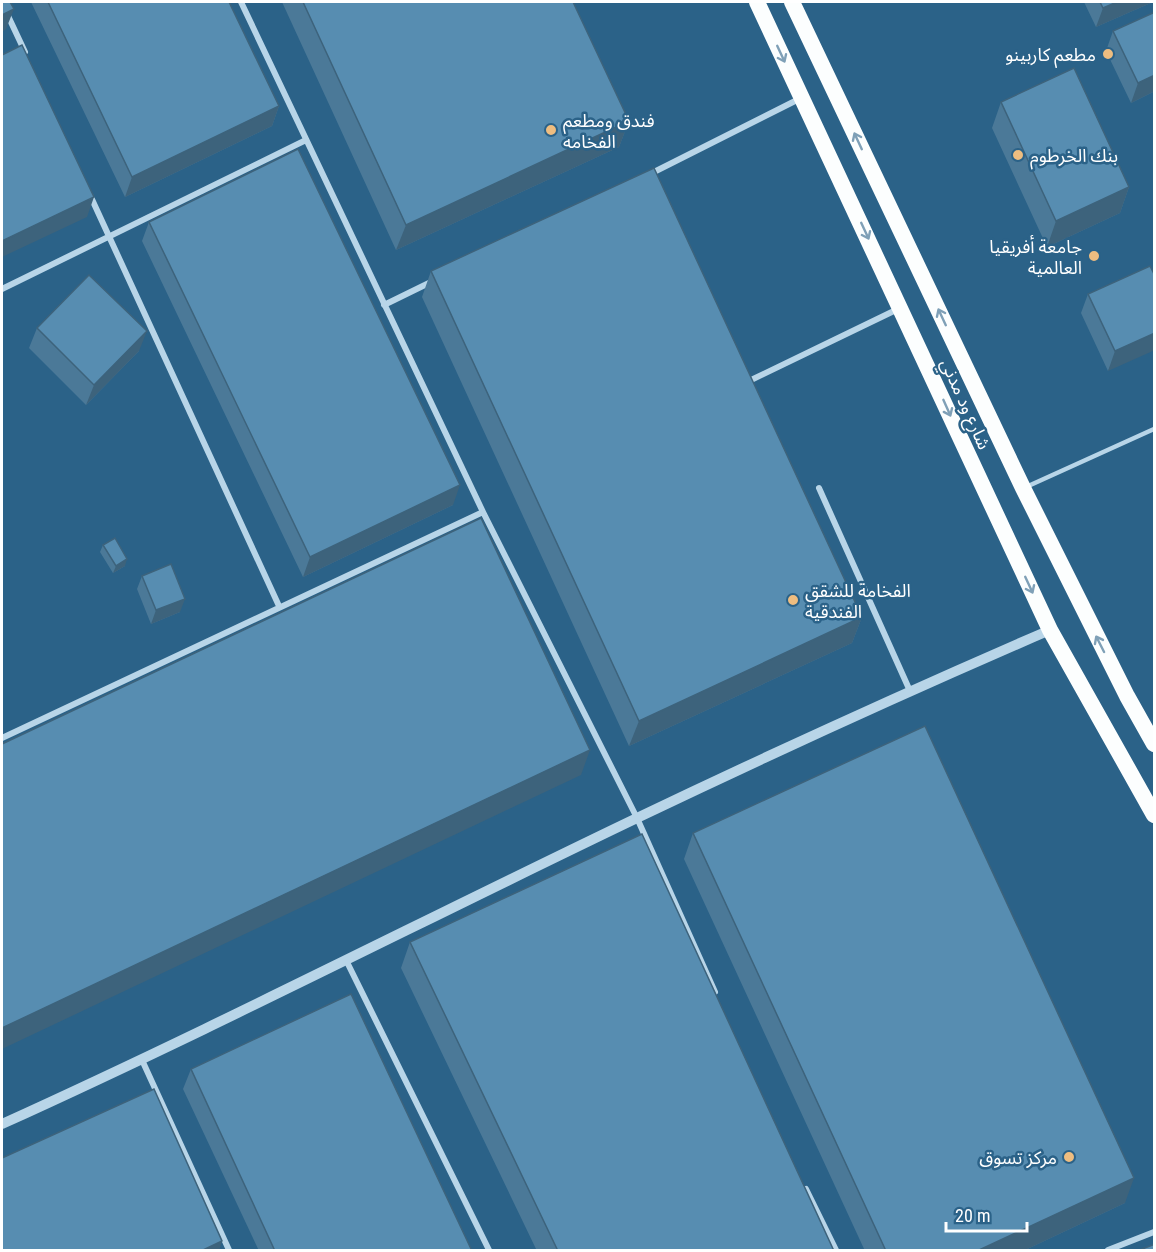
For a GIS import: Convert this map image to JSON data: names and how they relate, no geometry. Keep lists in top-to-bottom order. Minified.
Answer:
{"streets":{"highway":["شارع ود مدني"]},"places":["مطعم كاربينو","فندق ومطعم الفخامه","بنك الخرطوم","جامعة أفريقيا العالمية","الفخامة للشقق الفندقية","مركز تسوق"],"scale_bar":"20 m"}
